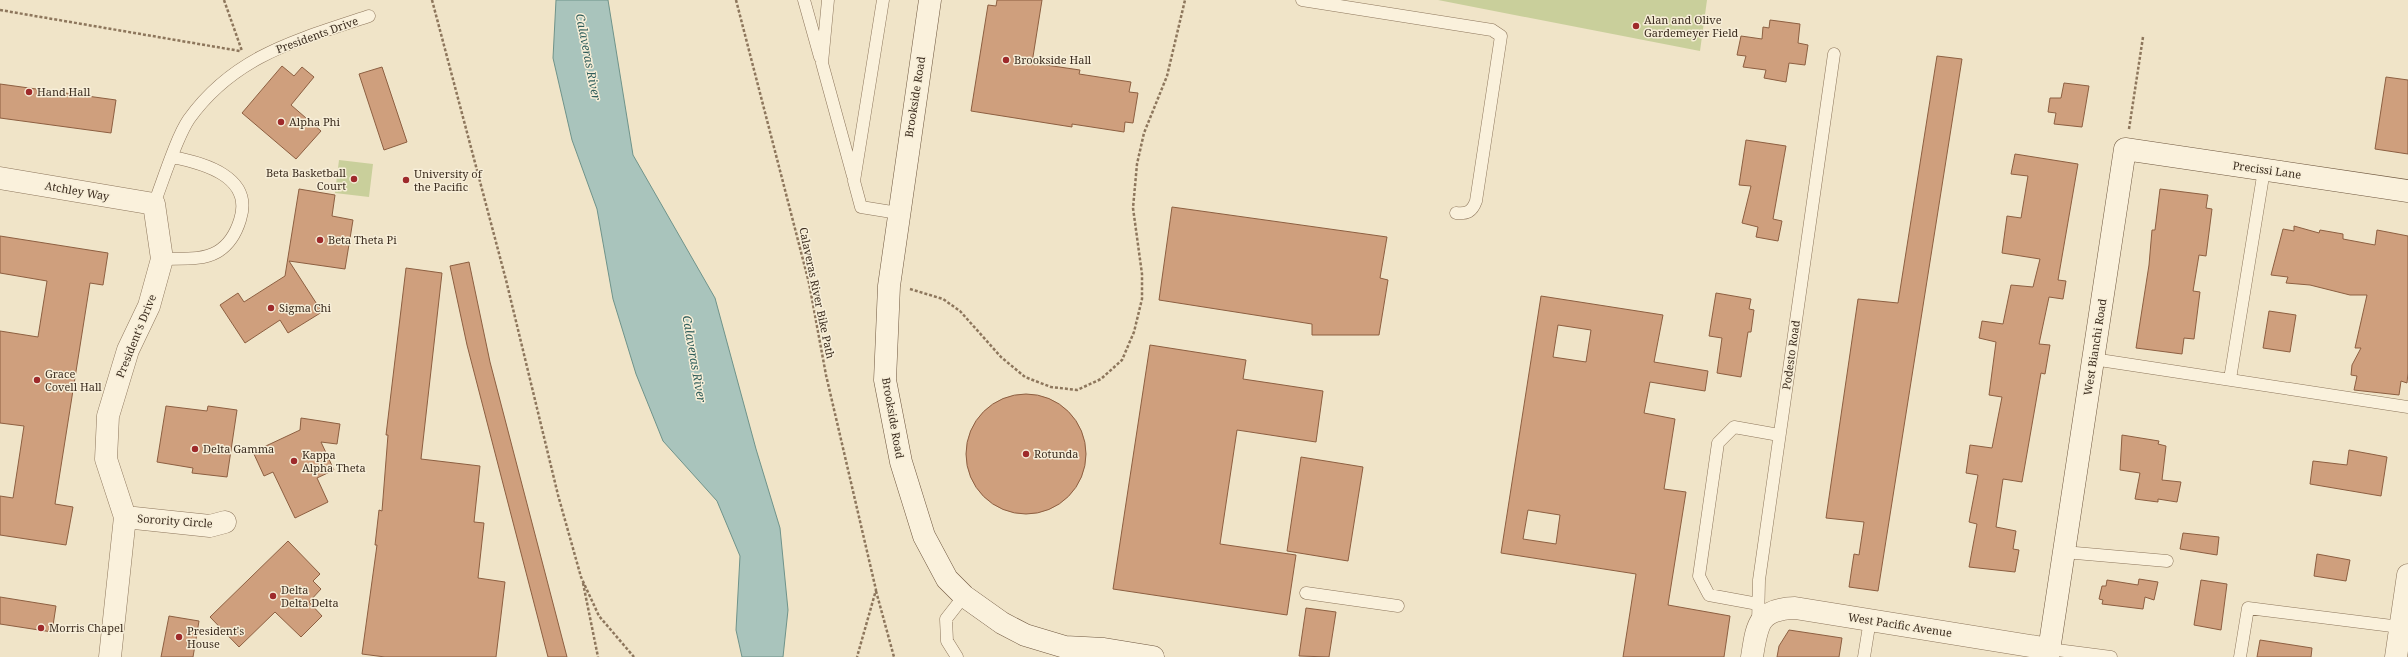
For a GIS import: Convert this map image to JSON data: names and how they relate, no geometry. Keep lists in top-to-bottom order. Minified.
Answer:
{"streets":{"street":["Brookside Road","Precissi Lane","Atchley Way","President's Drive","West Bianchi Road","Podesto Road","Sorority Circle","West Pacific Avenue"],"lane":["Presidents Drive"],"path":["Calaveras River Bike Path"]},"crossings":[["Presidents Drive","Atchley Way"],["Presidents Drive","President's Drive"],["Precissi Lane","West Bianchi Road"],["Atchley Way","President's Drive"],["President's Drive","Sorority Circle"],["West Bianchi Road","West Pacific Avenue"],["Podesto Road","West Pacific Avenue"]],"water":["Calaveras River"],"places":["Alan and Olive Gardemeyer Field","Brookside Hall","Hand Hall","Alpha Phi","Beta Basketball Court","University of the Pacific","Beta Theta Pi","Sigma Chi","Grace Covell Hall","Delta Gamma","Rotunda","Kappa Alpha Theta","Delta Delta Delta","Morris Chapel","President's House"]}
